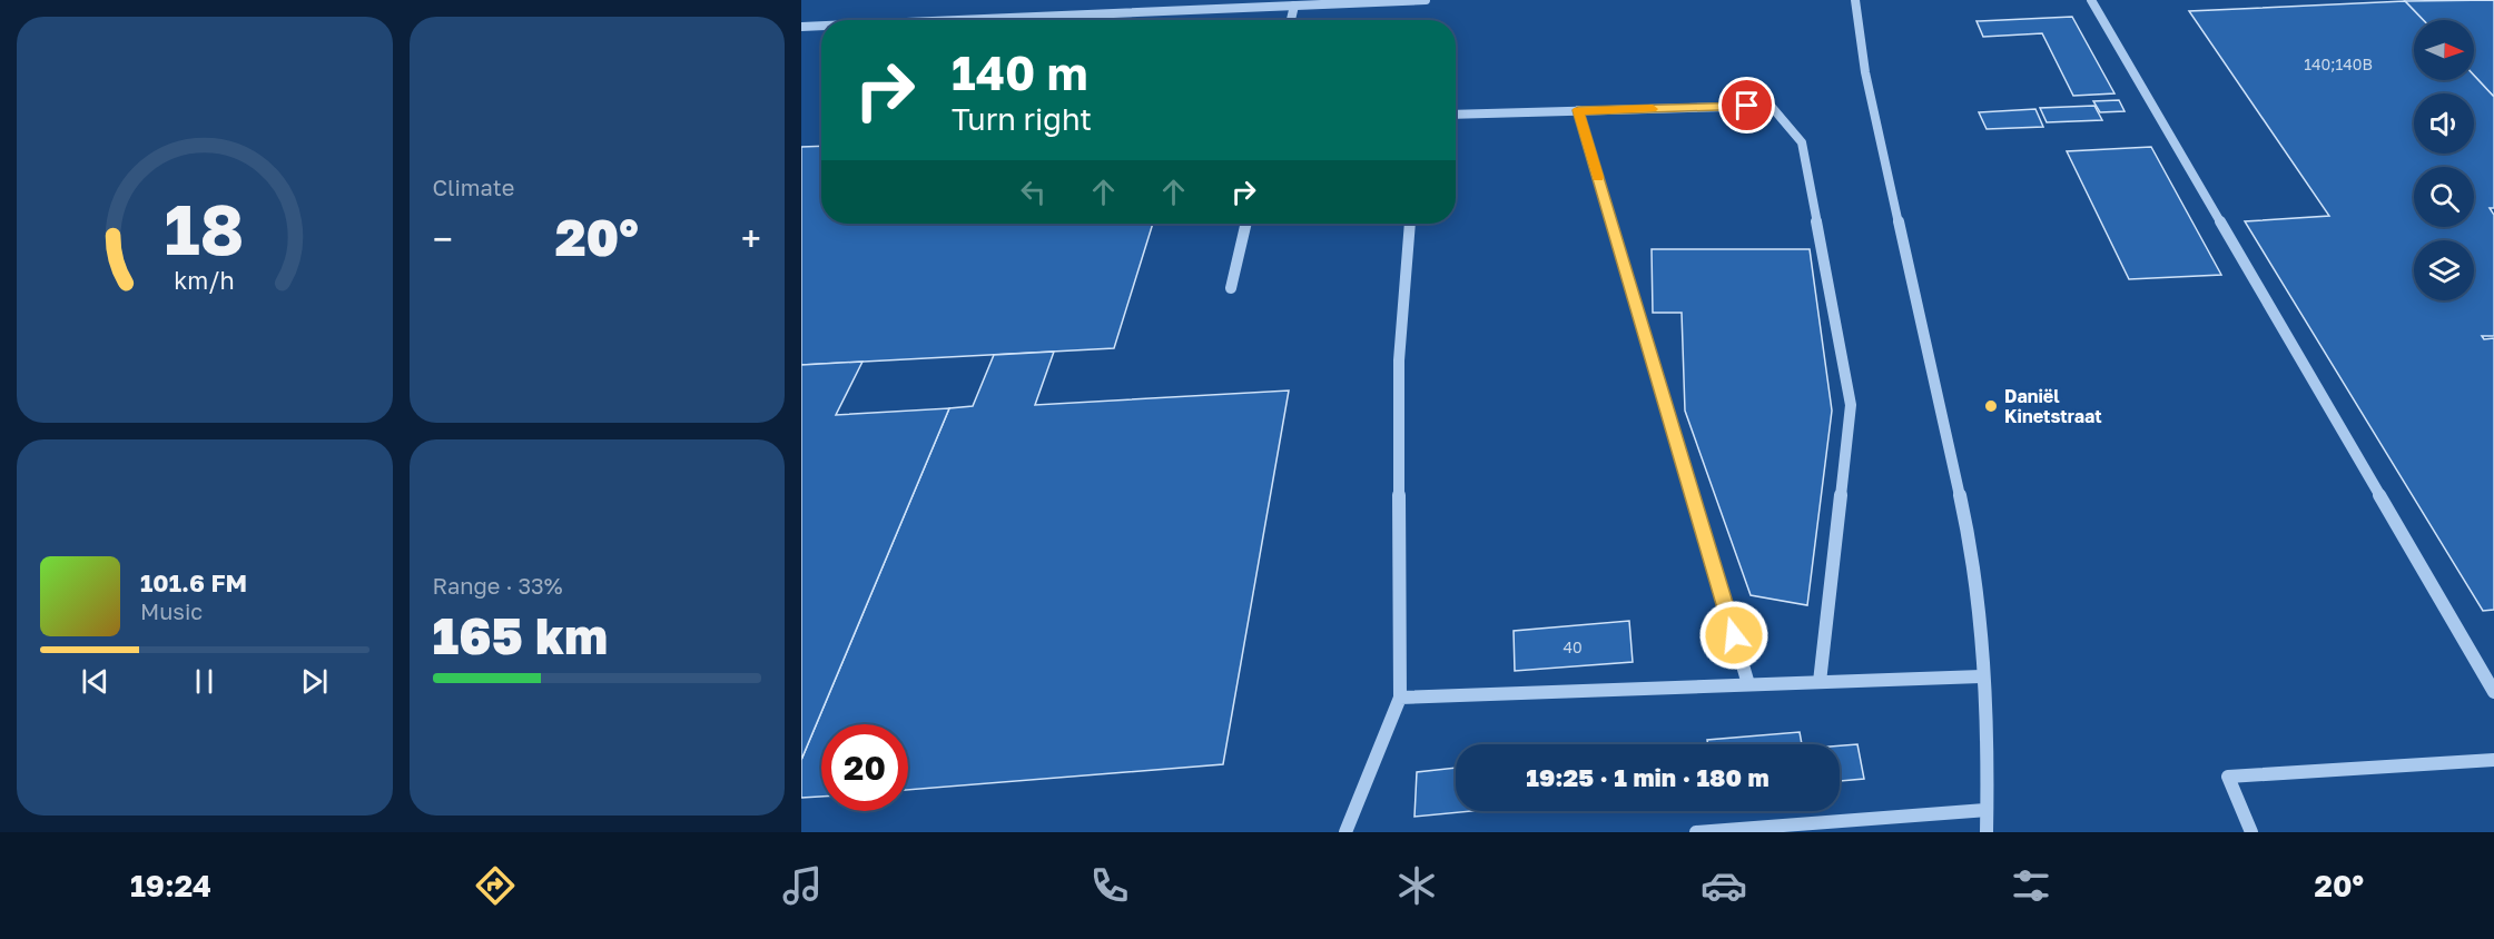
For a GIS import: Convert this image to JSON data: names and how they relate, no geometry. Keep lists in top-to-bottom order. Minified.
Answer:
{"places":["Daniël Kinetstraat"],"house_numbers":["140;140B","40"],"north":"right","page":{"tile":["Climate",["Range · 33%","165 km"]],"turn":["140 m","Turn right"],"heat":["−","20°","+"],"song":["101.6 FM","Music"],"limit":"20","trip":"19:25 · 1 min · 180 m","tabs":["19:24","20°"],"gauge":["18","km/h"]}}
